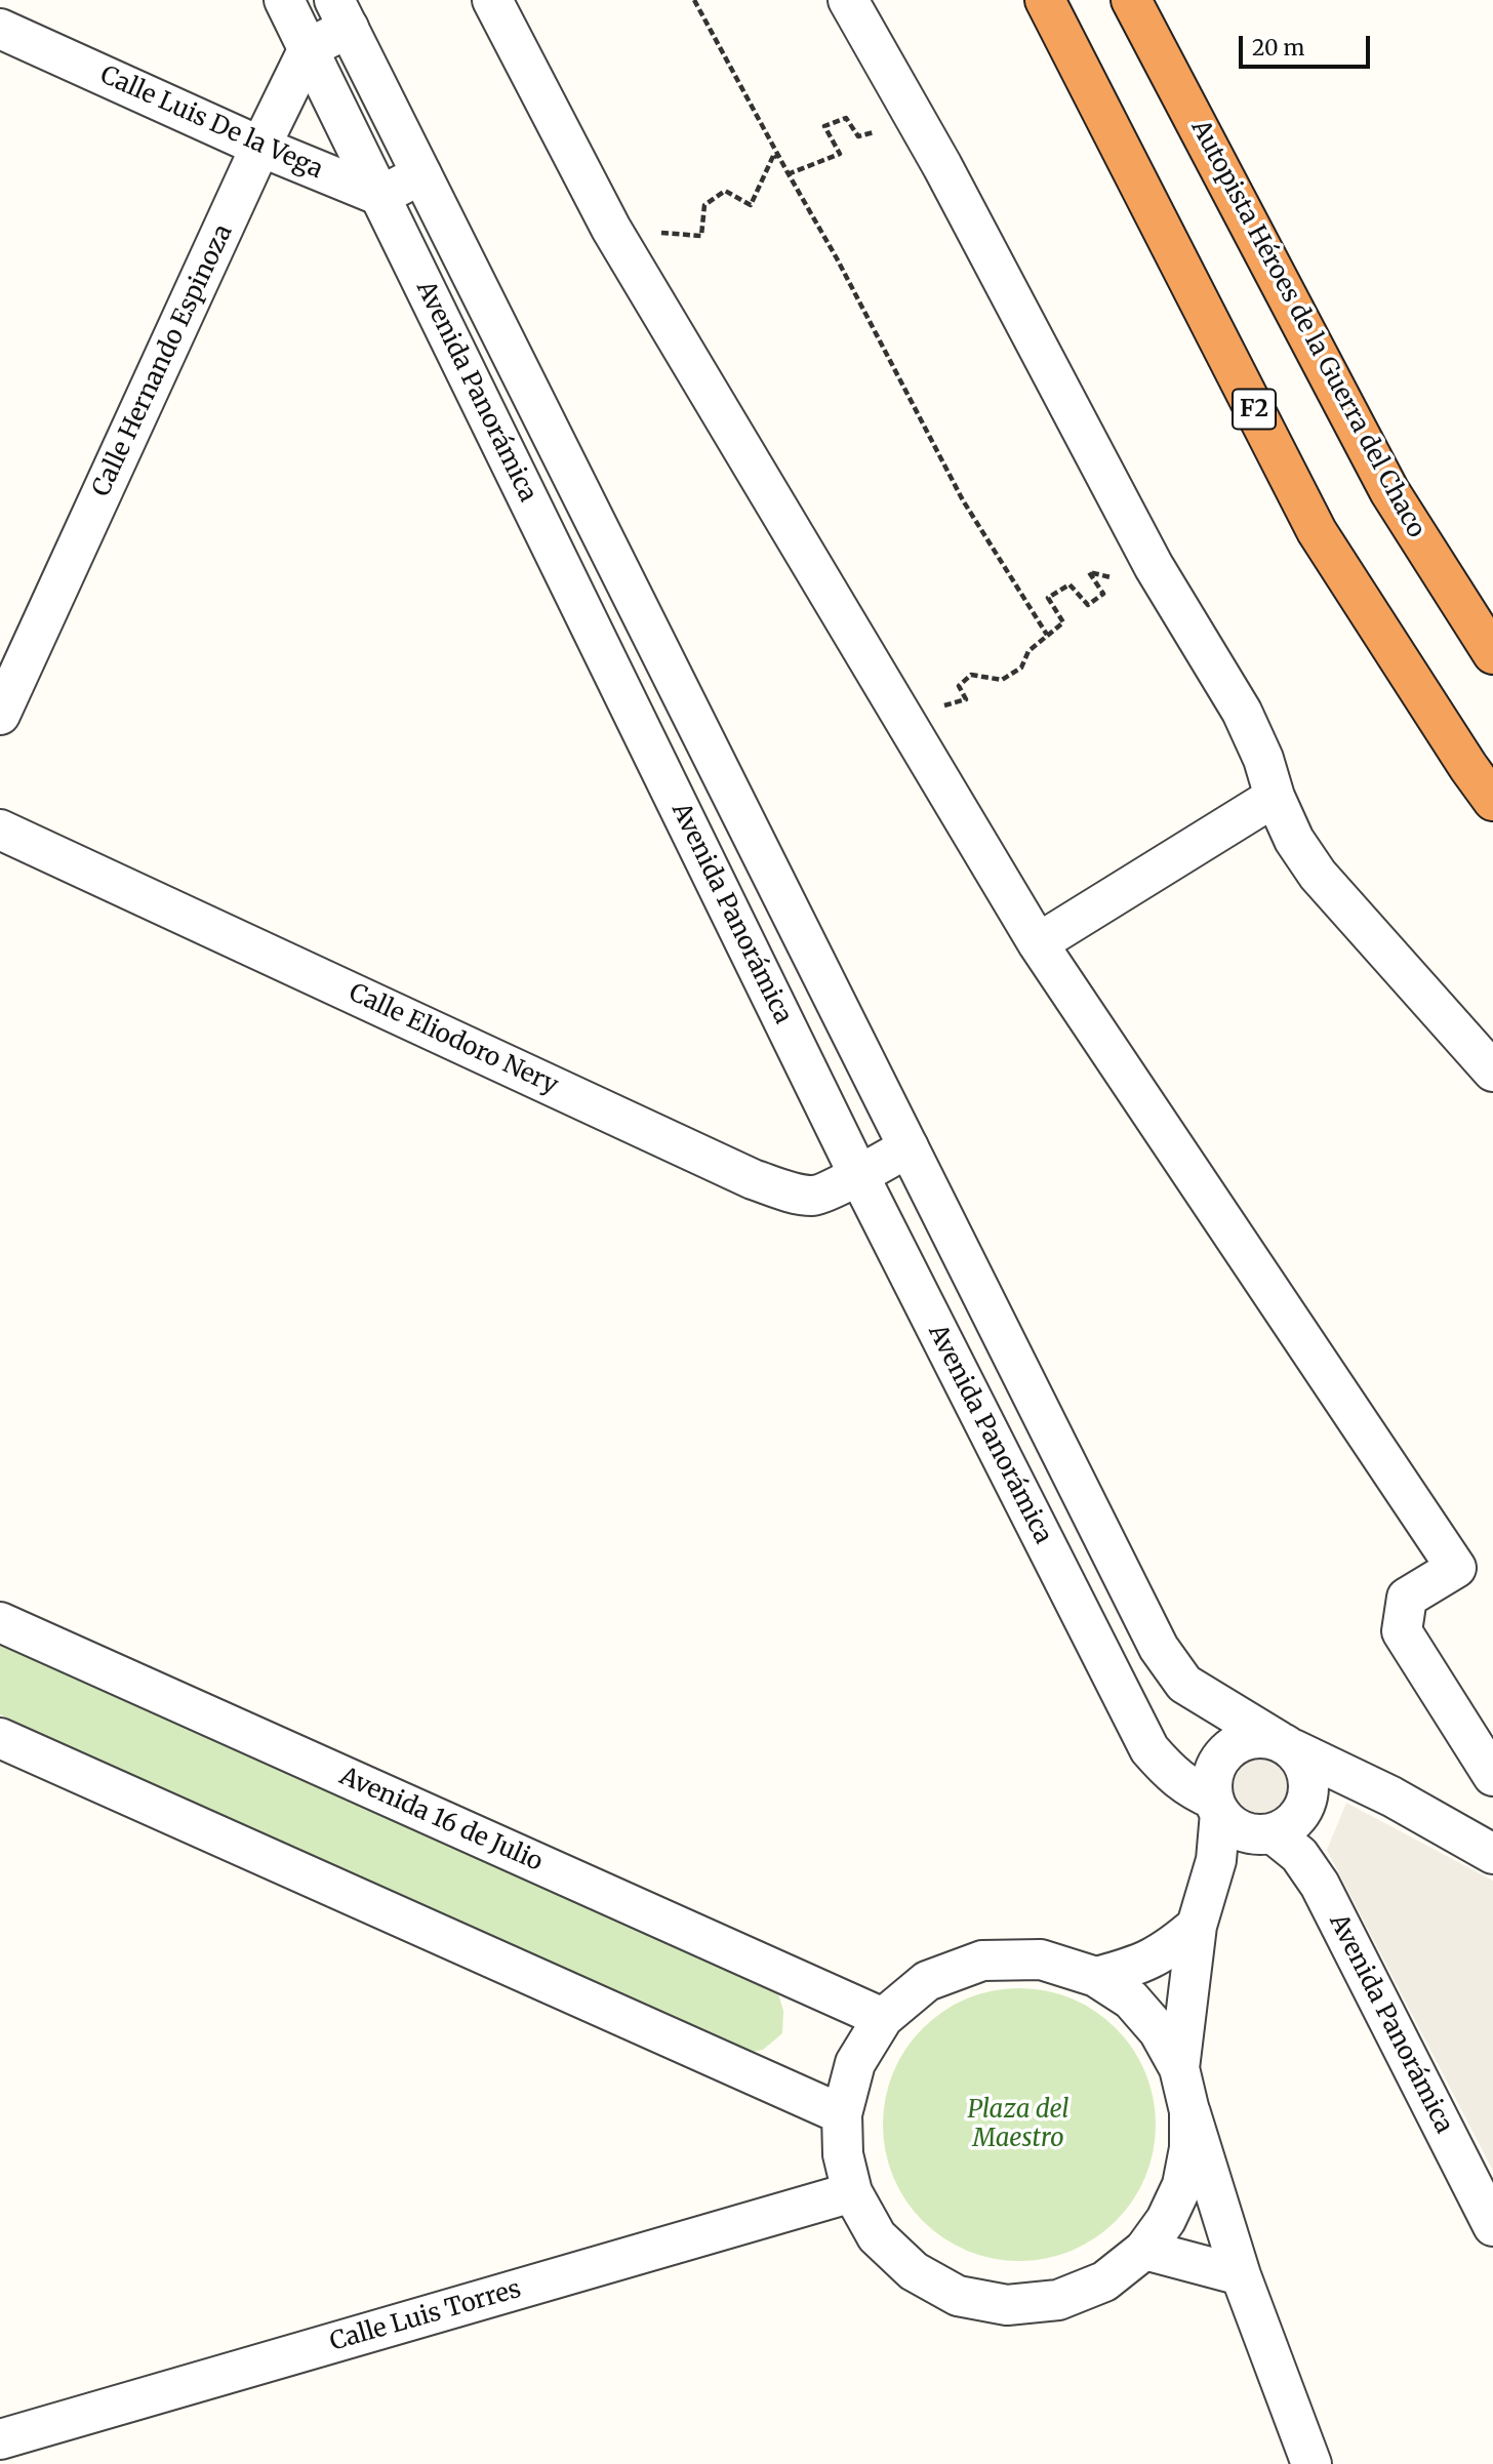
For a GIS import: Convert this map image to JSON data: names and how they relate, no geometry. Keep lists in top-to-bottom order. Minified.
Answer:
{"streets":{"highway":["Autopista Héroes de la Guerra del Chaco","F2"],"street":["Calle Luis De la Vega","Calle Hernando Espinoza","Avenida Panorámica","Calle Eliodoro Nery","Avenida 16 de Julio","Calle Luis Torres"]},"crossings":[["Calle Luis De la Vega","Calle Hernando Espinoza"],["Calle Luis De la Vega","Avenida Panorámica"],["Calle Hernando Espinoza","Avenida Panorámica"],["Avenida Panorámica","Calle Eliodoro Nery"]],"parks":["Plaza del Maestro"],"scale_bar":"20 m"}
